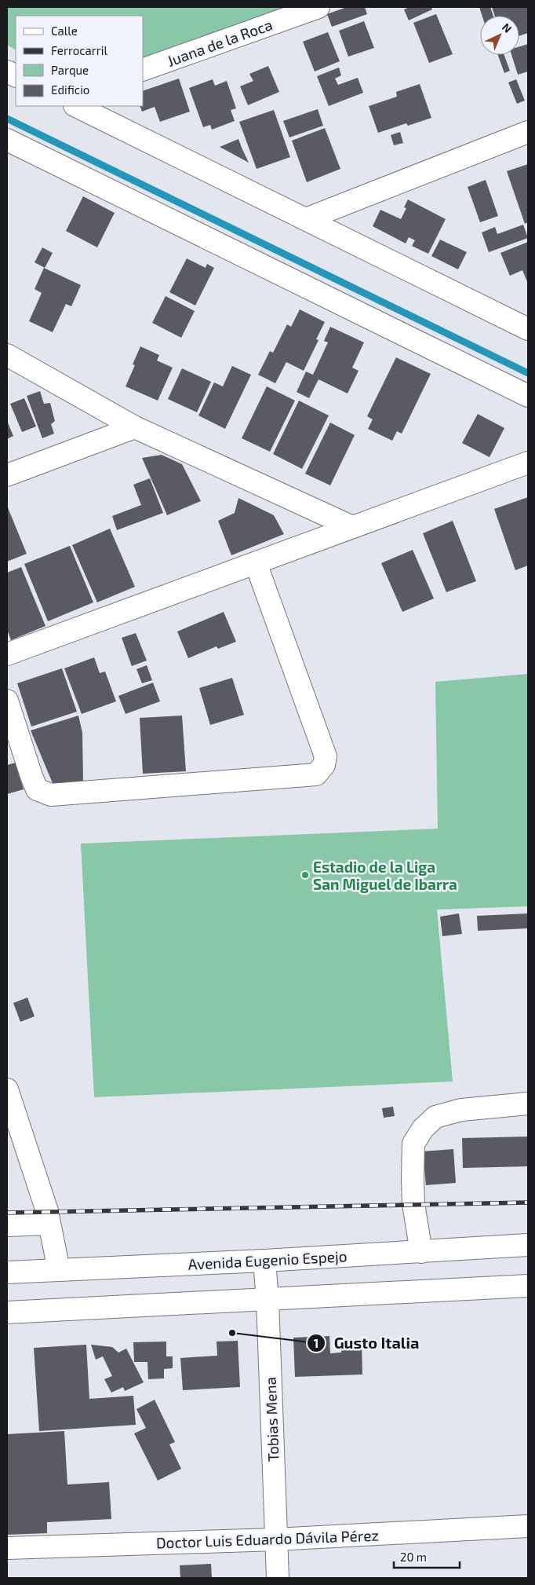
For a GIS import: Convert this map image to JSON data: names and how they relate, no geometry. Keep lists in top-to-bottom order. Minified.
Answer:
{"streets":{"street":["Juana de la Roca","Avenida Eugenio Espejo","Tobias Mena","Doctor Luis Eduardo Dávila Pérez"]},"crossings":[["Avenida Eugenio Espejo","Tobias Mena"],["Tobias Mena","Doctor Luis Eduardo Dávila Pérez"]],"places":["Estadio de la Liga San Miguel de Ibarra","Gusto Italia"],"legend":["Calle","Ferrocarril","Parque","Edificio"],"scale_bar":"20 m","north":"top right"}
